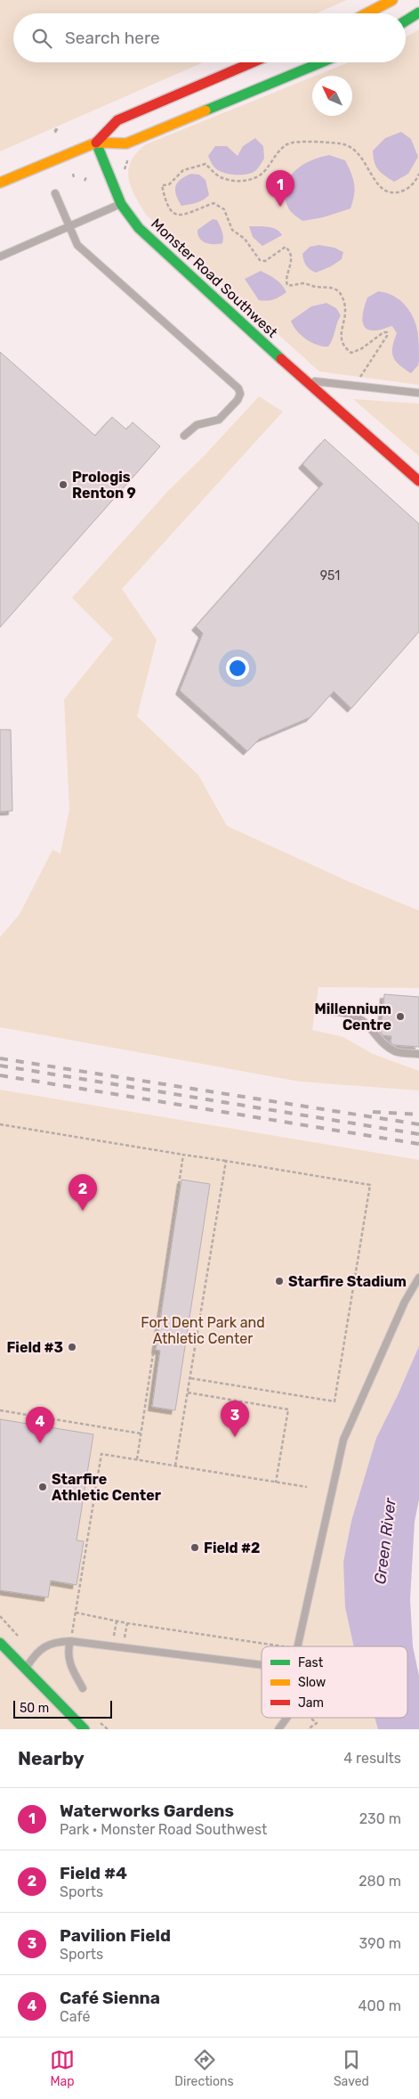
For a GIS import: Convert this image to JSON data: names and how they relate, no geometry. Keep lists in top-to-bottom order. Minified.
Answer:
{"streets":{"street":["Monster Road Southwest"]},"water":["Green River"],"parks":["Fort Dent Park and Athletic Center"],"places":["Prologis Renton 9","Millennium Centre","Starfire Stadium","Field #3","Starfire Athletic Center","Field #2"],"house_numbers":["951"],"legend":["Fast","Slow","Jam"],"scale_bar":"50 m","north":"top left","page":{"search":"Search here","pins":["1","2","3","4"],"scale":"50 m","heading":["Nearby","4 results"],"list":[{"mark":"1","name":"Waterworks Gardens","note":"Park · Monster Road Southwest","value":"230 m"},{"mark":"2","name":"Field #4","note":"Sports","value":"280 m"},{"mark":"3","name":"Pavilion Field","note":"Sports","value":"390 m"},{"mark":"4","name":"Café Sienna","note":"Café","value":"400 m"}],"nav":["Map","Directions","Saved"]}}
